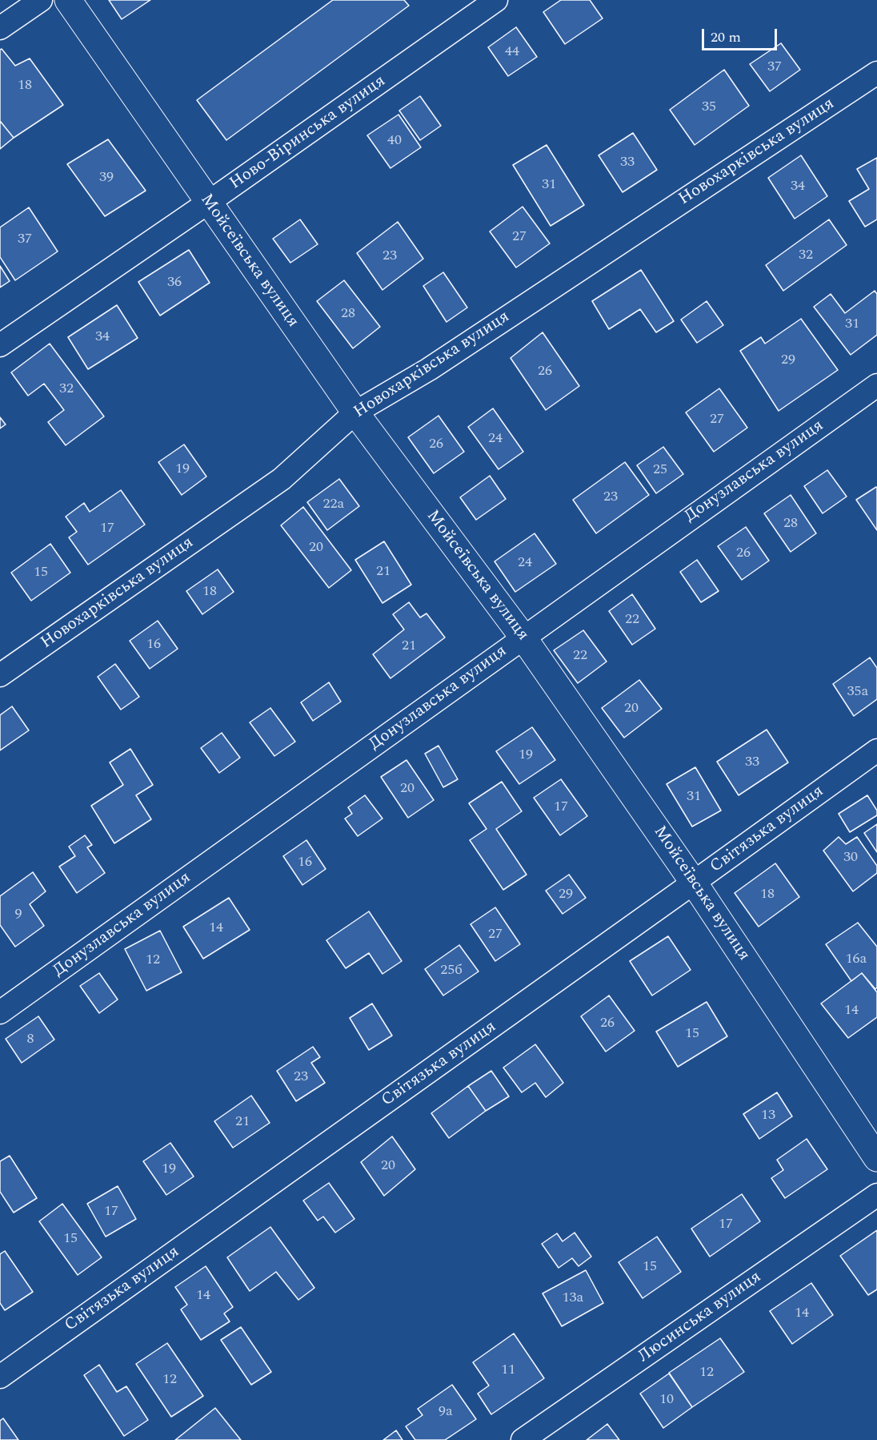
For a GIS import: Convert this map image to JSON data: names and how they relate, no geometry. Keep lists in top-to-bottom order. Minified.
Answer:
{"streets":{"main road":["Мойсеївська вулиця"],"street":["Ново-Віринська вулиця","Новохарківська вулиця","Донузлавська вулиця","Світязька вулиця","Люсинська вулиця"]},"crossings":[["Ново-Віринська вулиця","Мойсеївська вулиця"],["Новохарківська вулиця","Мойсеївська вулиця"],["Мойсеївська вулиця","Донузлавська вулиця"],["Мойсеївська вулиця","Світязька вулиця"]],"house_numbers":["44","37","18","35","40","33","39","31","34","27","37","32","23","36","28","31","34","29","26","32","27","24","26","19","25","23","22а","28","17","20","26","24","21","15","18","22","16","21","22","35а","20","19","33","20","31","17","30","16","29","18","9","14","27","16а","12","25б","14","26","15","8","23","13","21","20","19","17","17","15","15","14","13а","14","11","12","12","10","9а"],"scale_bar":"20 m"}
